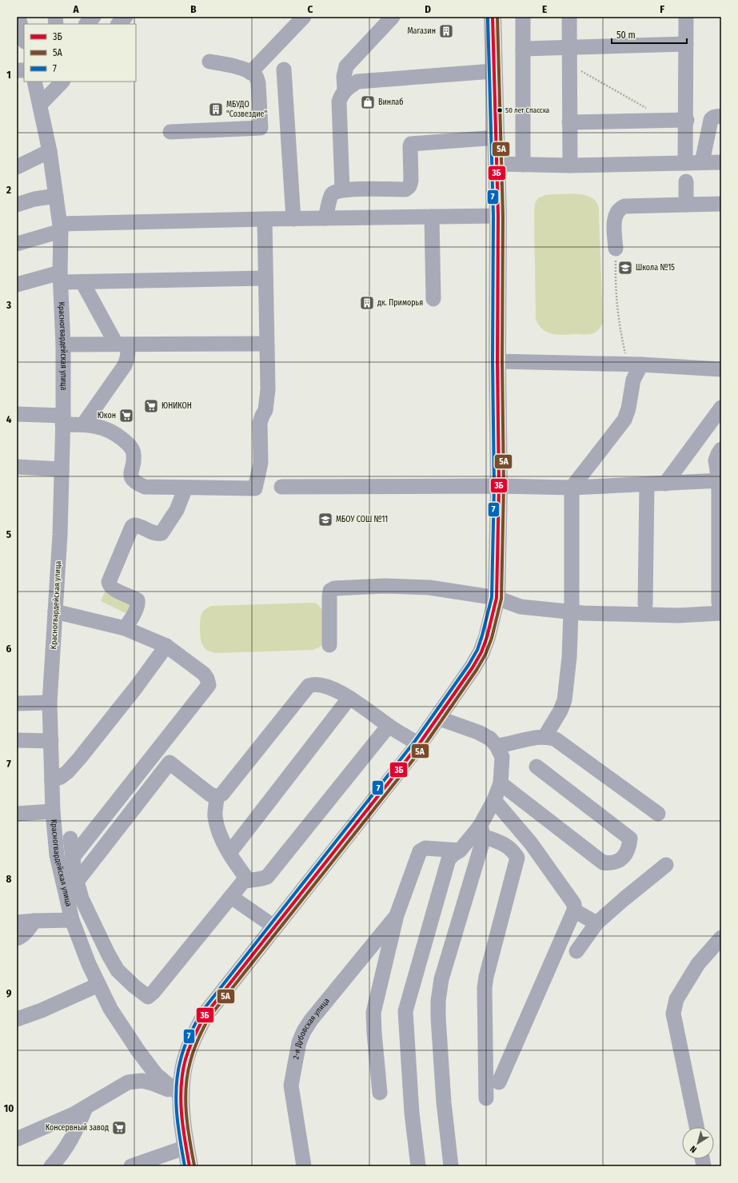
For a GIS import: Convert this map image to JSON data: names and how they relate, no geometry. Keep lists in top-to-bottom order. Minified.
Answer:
{"streets":{"street":["Красногвардейская улица","2-я Дубовская улица"]},"places":{"building":["Магазин","МБУДО \"Созвездие\"","дк. Приморья"],"shop":["Винлаб"],"other":["50 лет Спасска"],"school or university":["Школа №15","МБОУ СОШ №11"],"supermarket":["ЮНИКОН","Юкон","Консервный завод"]},"lines":["transit line 3Б","transit line 5А","transit line 7"],"legend":["3Б","5А","7"],"scale_bar":"50 m","north":"bottom left","grid":{"columns":["A","B","C","D","E","F"],"rows":["1","2","3","4","5","6","7","8","9","10"]}}
